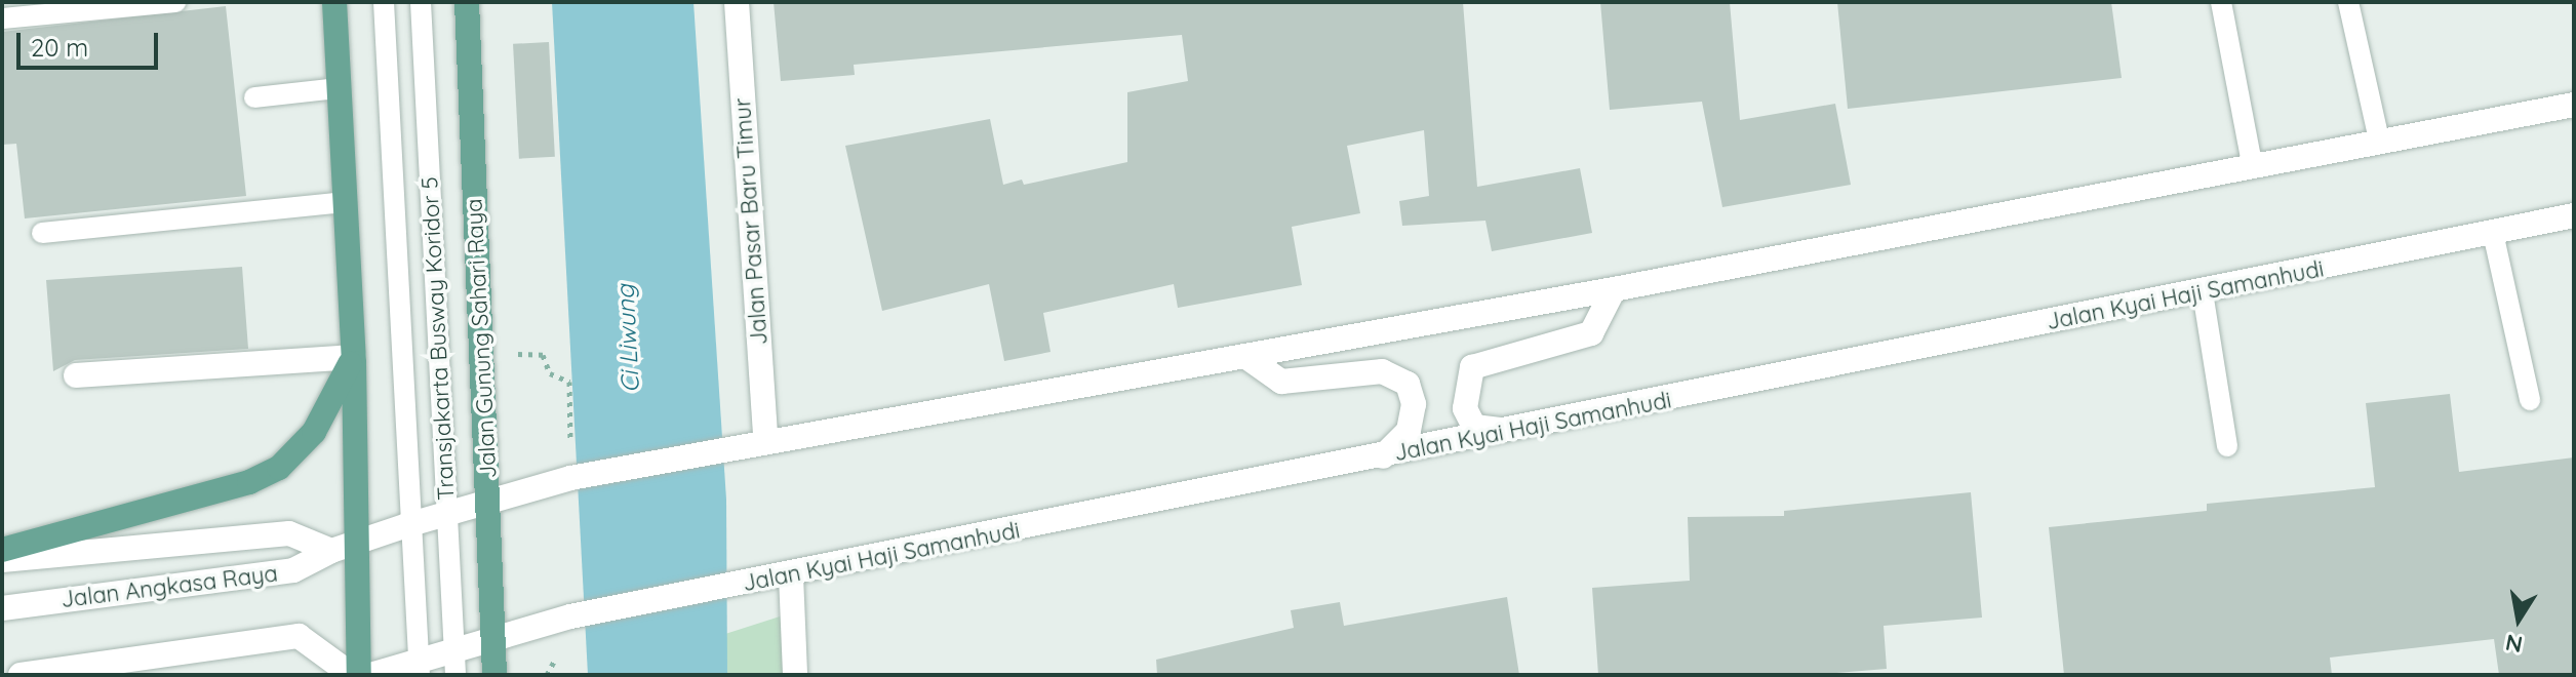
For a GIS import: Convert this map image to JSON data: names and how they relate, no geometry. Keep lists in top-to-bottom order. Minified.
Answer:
{"streets":{"main road":["Jalan Pasar Baru Timur","Jalan Kyai Haji Samanhudi","Jalan Gunung Sahari Raya","Jalan Angkasa Raya"],"lane":["Transjakarta Busway Koridor 5"]},"crossings":[["Jalan Kyai Haji Samanhudi","Jalan Gunung Sahari Raya"],["Transjakarta Busway Koridor 5","Jalan Angkasa Raya"],["Jalan Gunung Sahari Raya","Jalan Angkasa Raya"]],"water":["Ci Liwung"],"scale_bar":"20 m","north":"bottom"}
